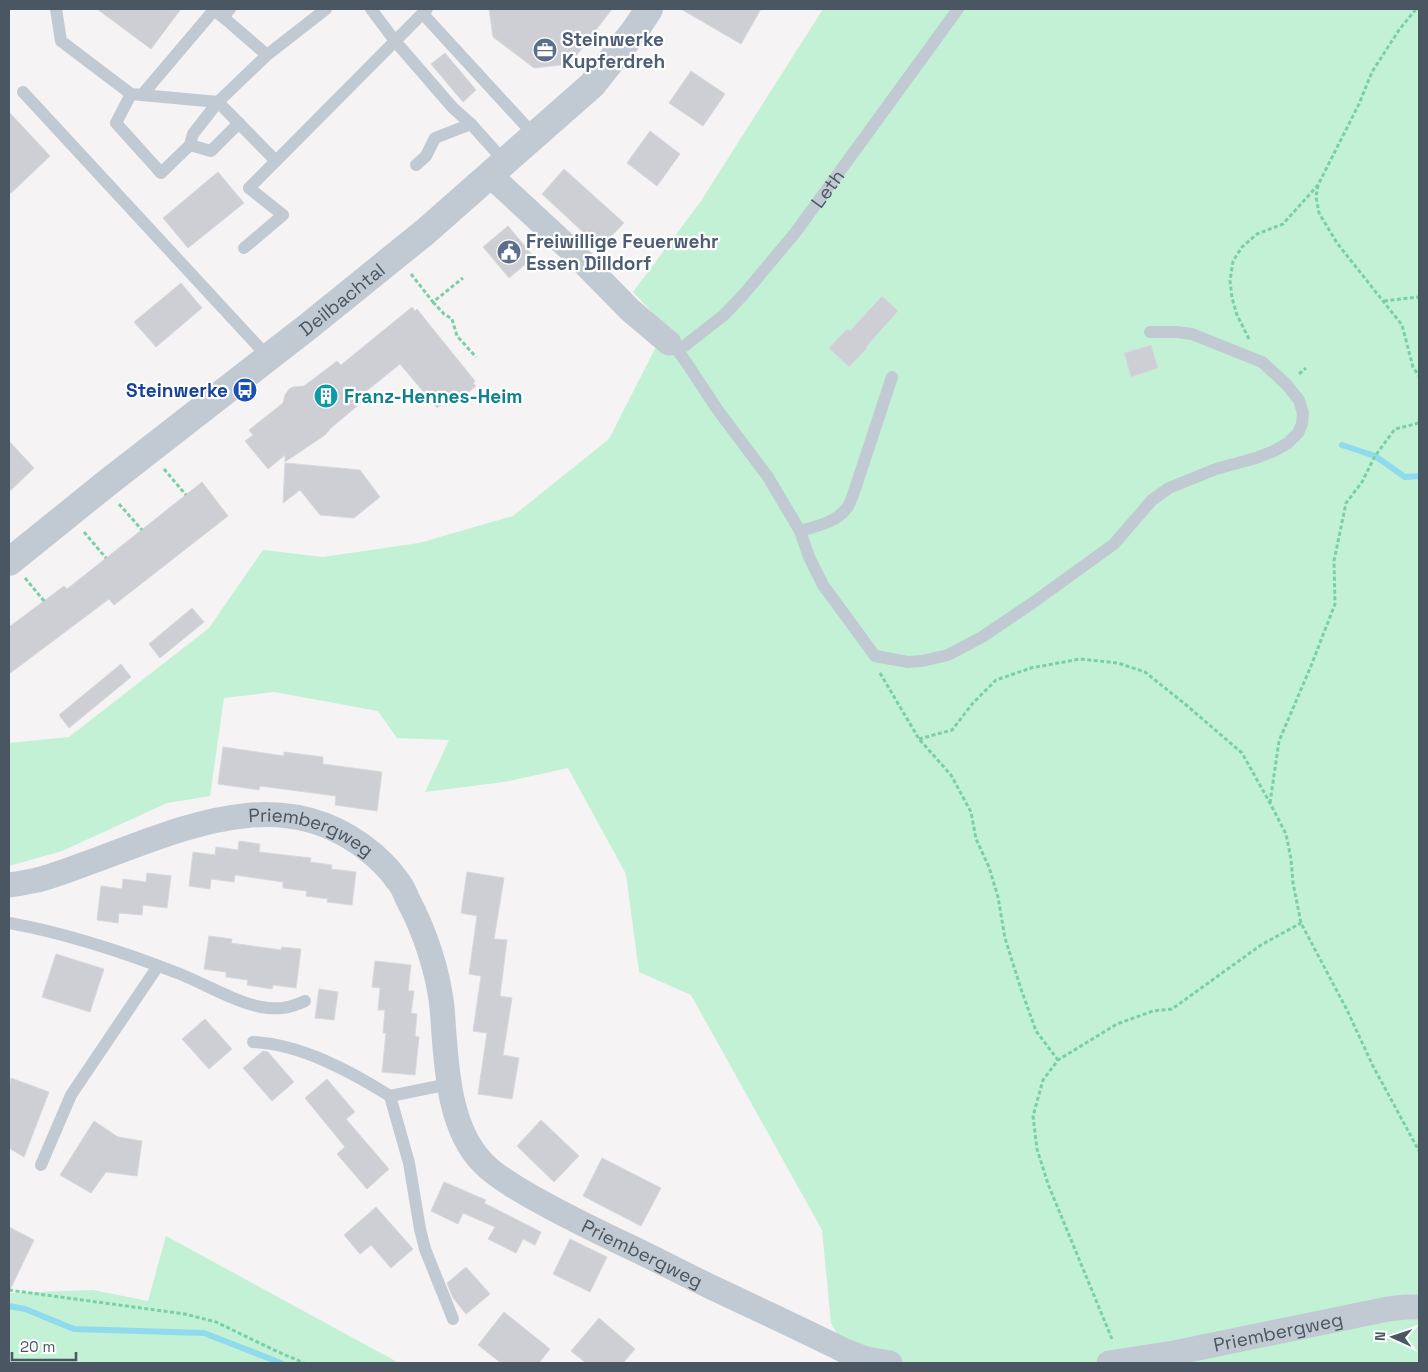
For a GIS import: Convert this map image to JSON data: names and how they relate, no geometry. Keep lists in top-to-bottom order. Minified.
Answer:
{"streets":{"street":["Deilbachtal","Priembergweg"],"lane":["Leth"]},"places":{"office":["Steinwerke Kupferdreh"],"public building":["Freiwillige Feuerwehr Essen Dilldorf"],"bus stop":["Steinwerke"],"building":["Franz-Hennes-Heim"]},"scale_bar":"20 m","north":"left"}
